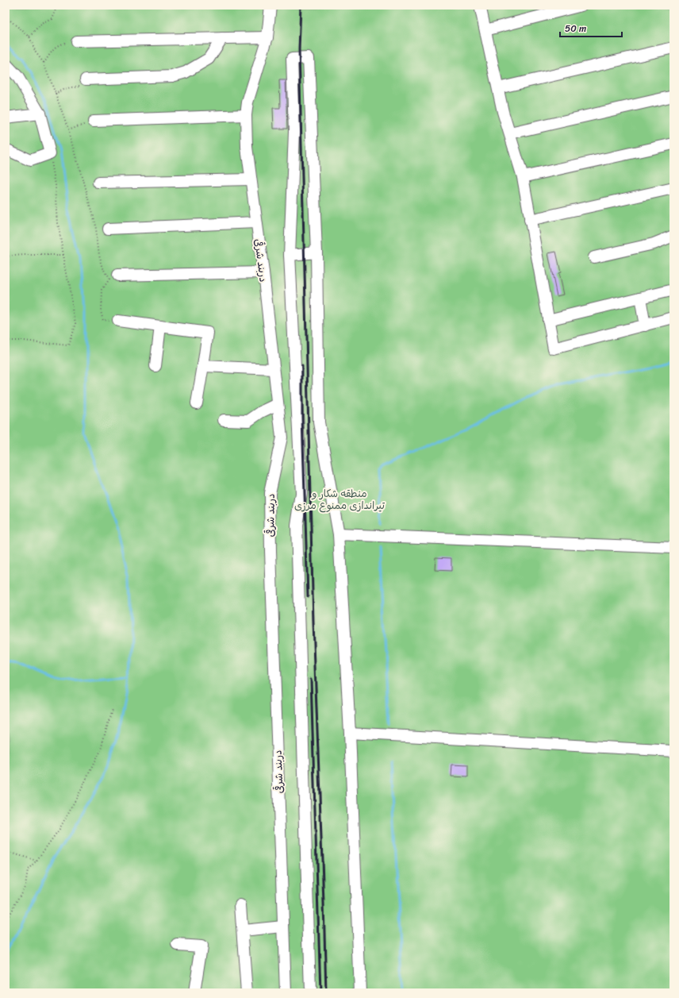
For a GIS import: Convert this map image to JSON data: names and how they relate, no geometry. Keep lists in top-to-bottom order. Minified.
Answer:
{"streets":{"street":["دربند شرقی"]},"parks":["منطقه شکار و تیراندازی ممنوع مرزی"],"scale_bar":"50 m"}
